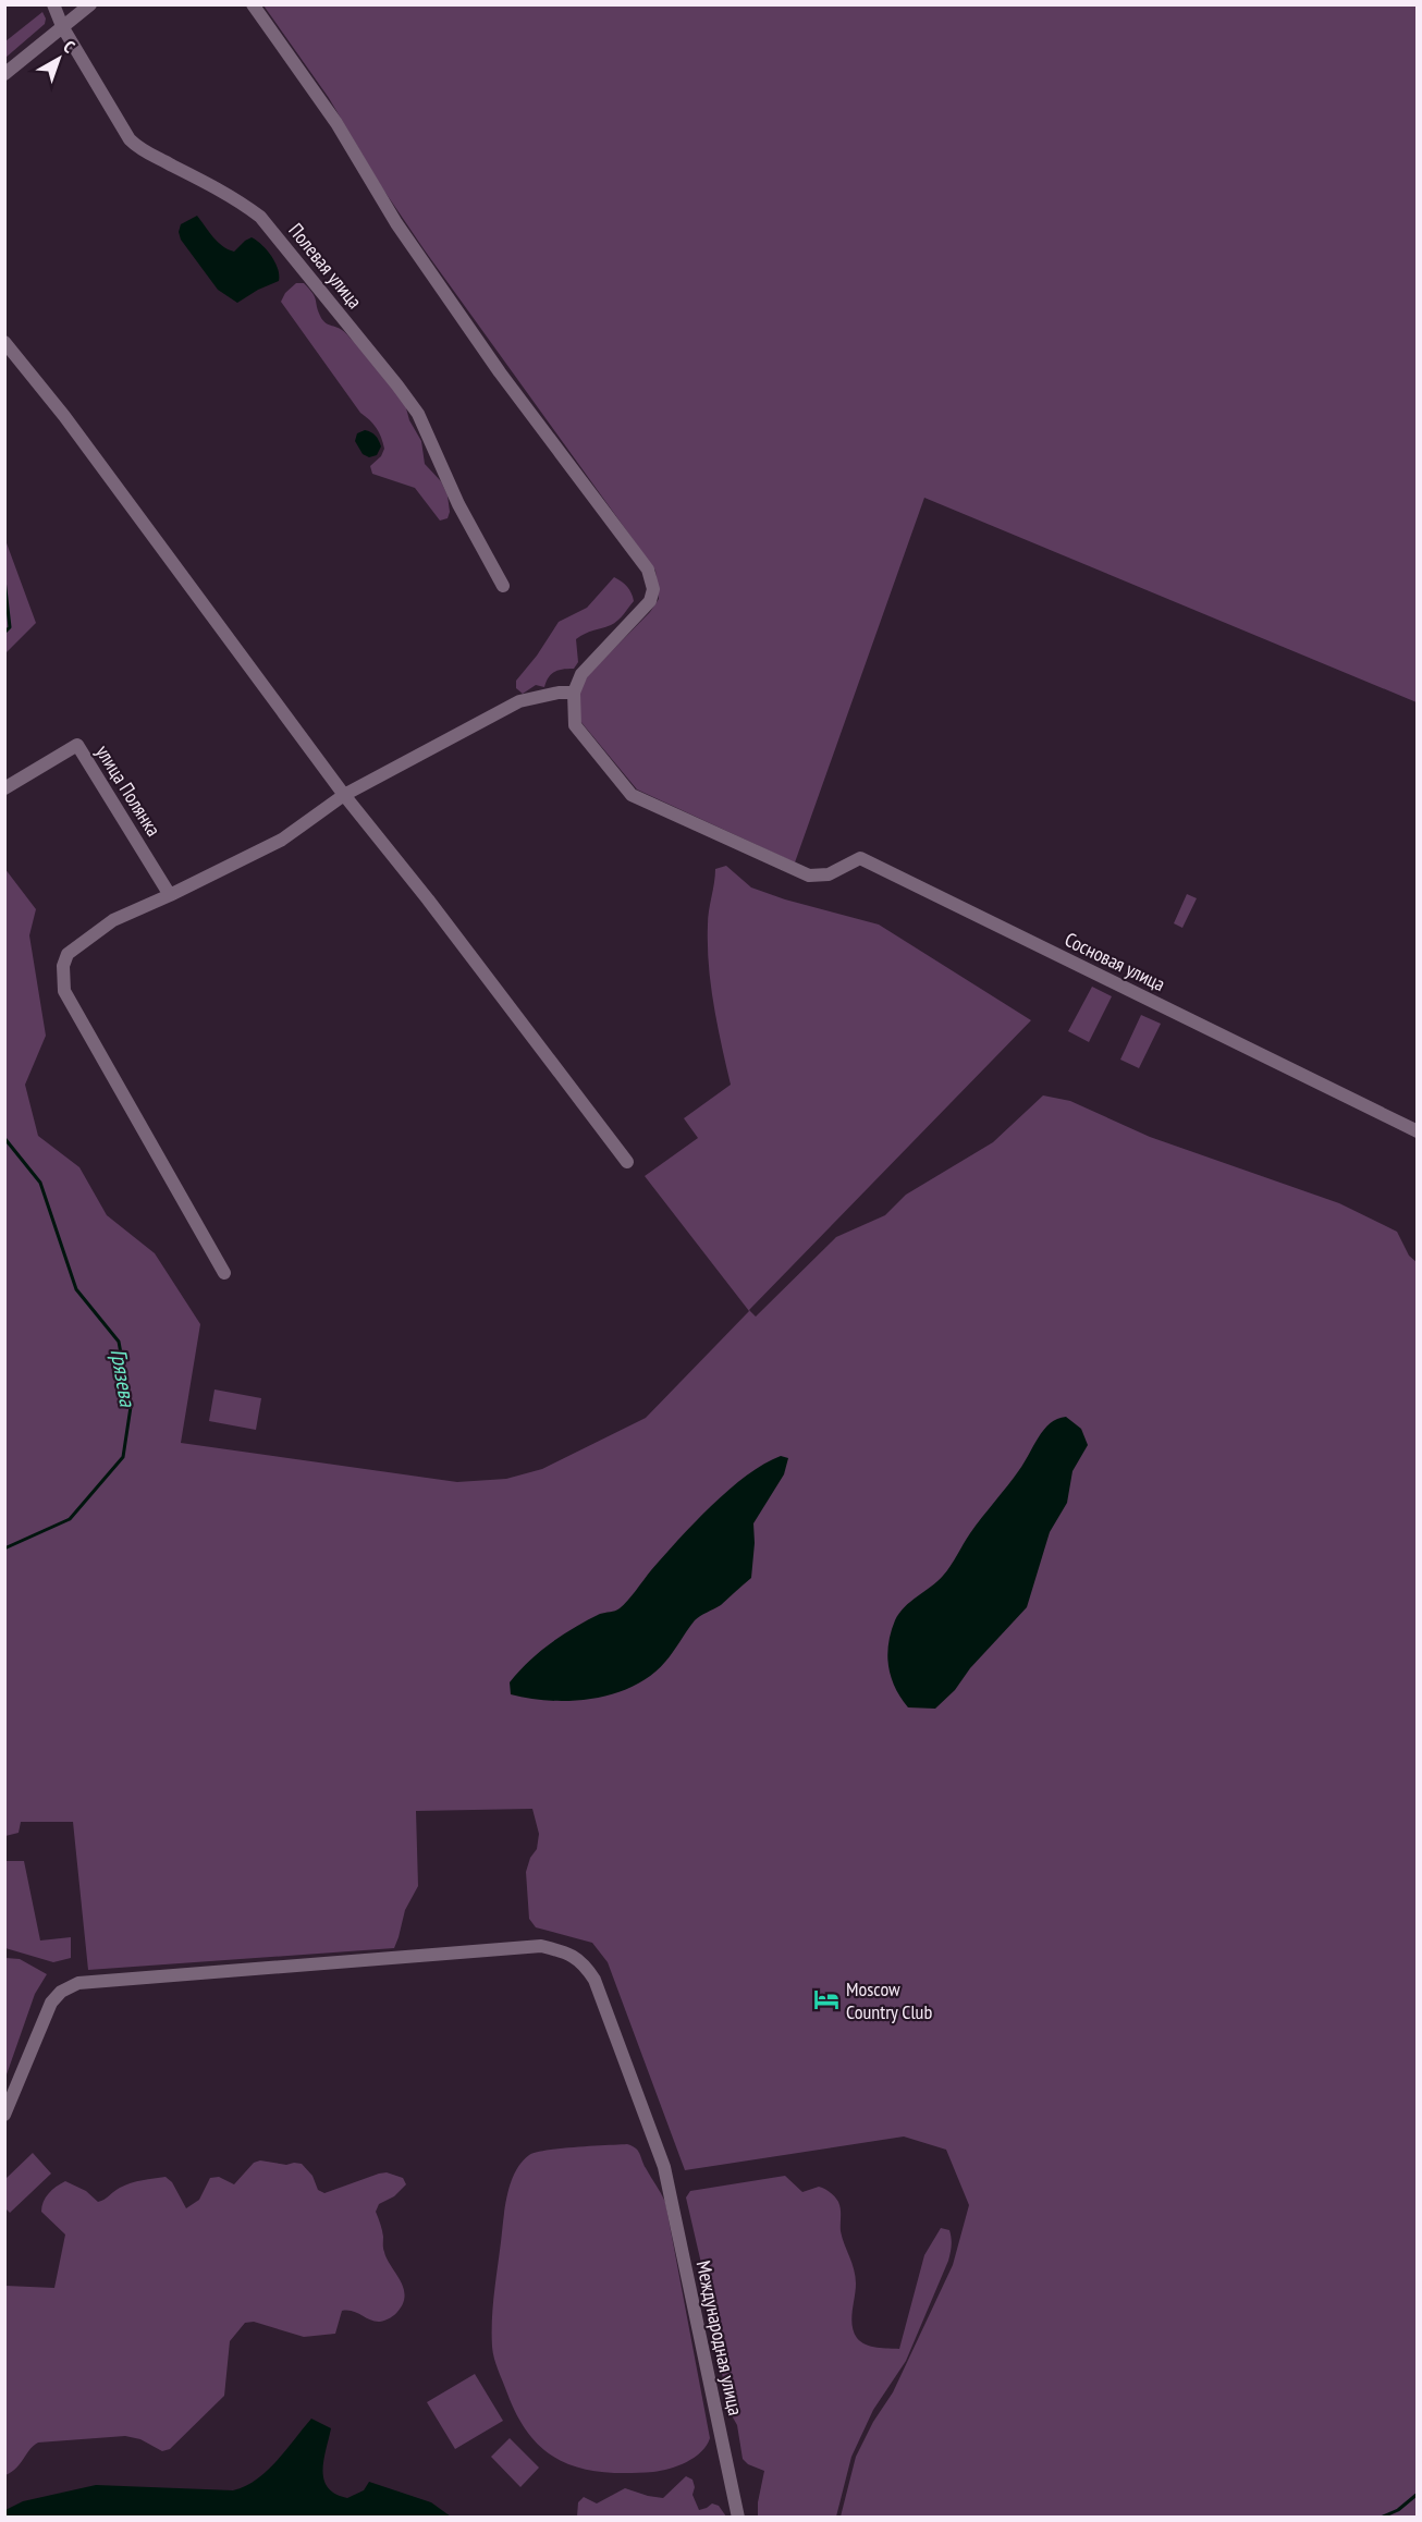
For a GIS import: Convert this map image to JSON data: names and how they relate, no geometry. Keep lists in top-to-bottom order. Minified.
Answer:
{"streets":{"street":["Полевая улица","улица Полянка","Сосновая улица","Международная улица"]},"water":["Грязева"],"places":{"hotel":["Moscow Country Club"]},"north":"top right"}
